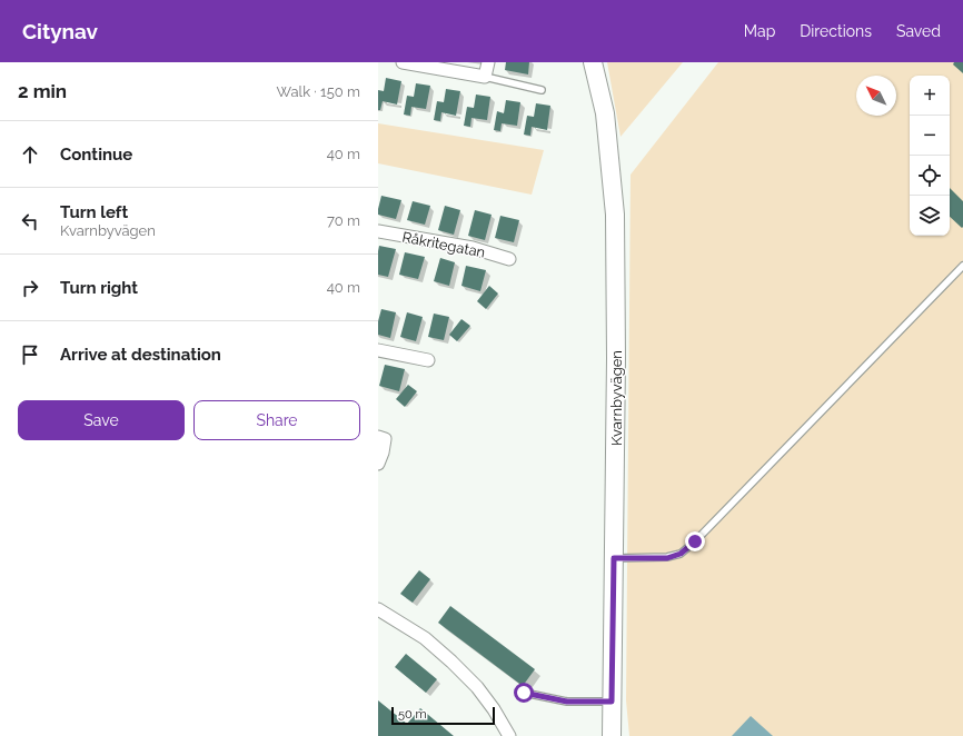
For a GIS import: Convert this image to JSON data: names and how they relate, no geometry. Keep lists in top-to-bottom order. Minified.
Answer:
{"streets":{"street":["Råkritegatan","Kvarnbyvägen"]},"scale_bar":"50 m","north":"top left","page":{"header":"Citynav","nav":["Map","Directions","Saved"],"heading":["2 min","Walk · 150 m"],"map_buttons":["+","−"],"list":[["Continue","40 m"],["Turn left","Kvarnbyvägen","70 m"],["Turn right","40 m"],"Arrive at destination"],"buttons":["Save","Share"],"scale":"50 m"}}
